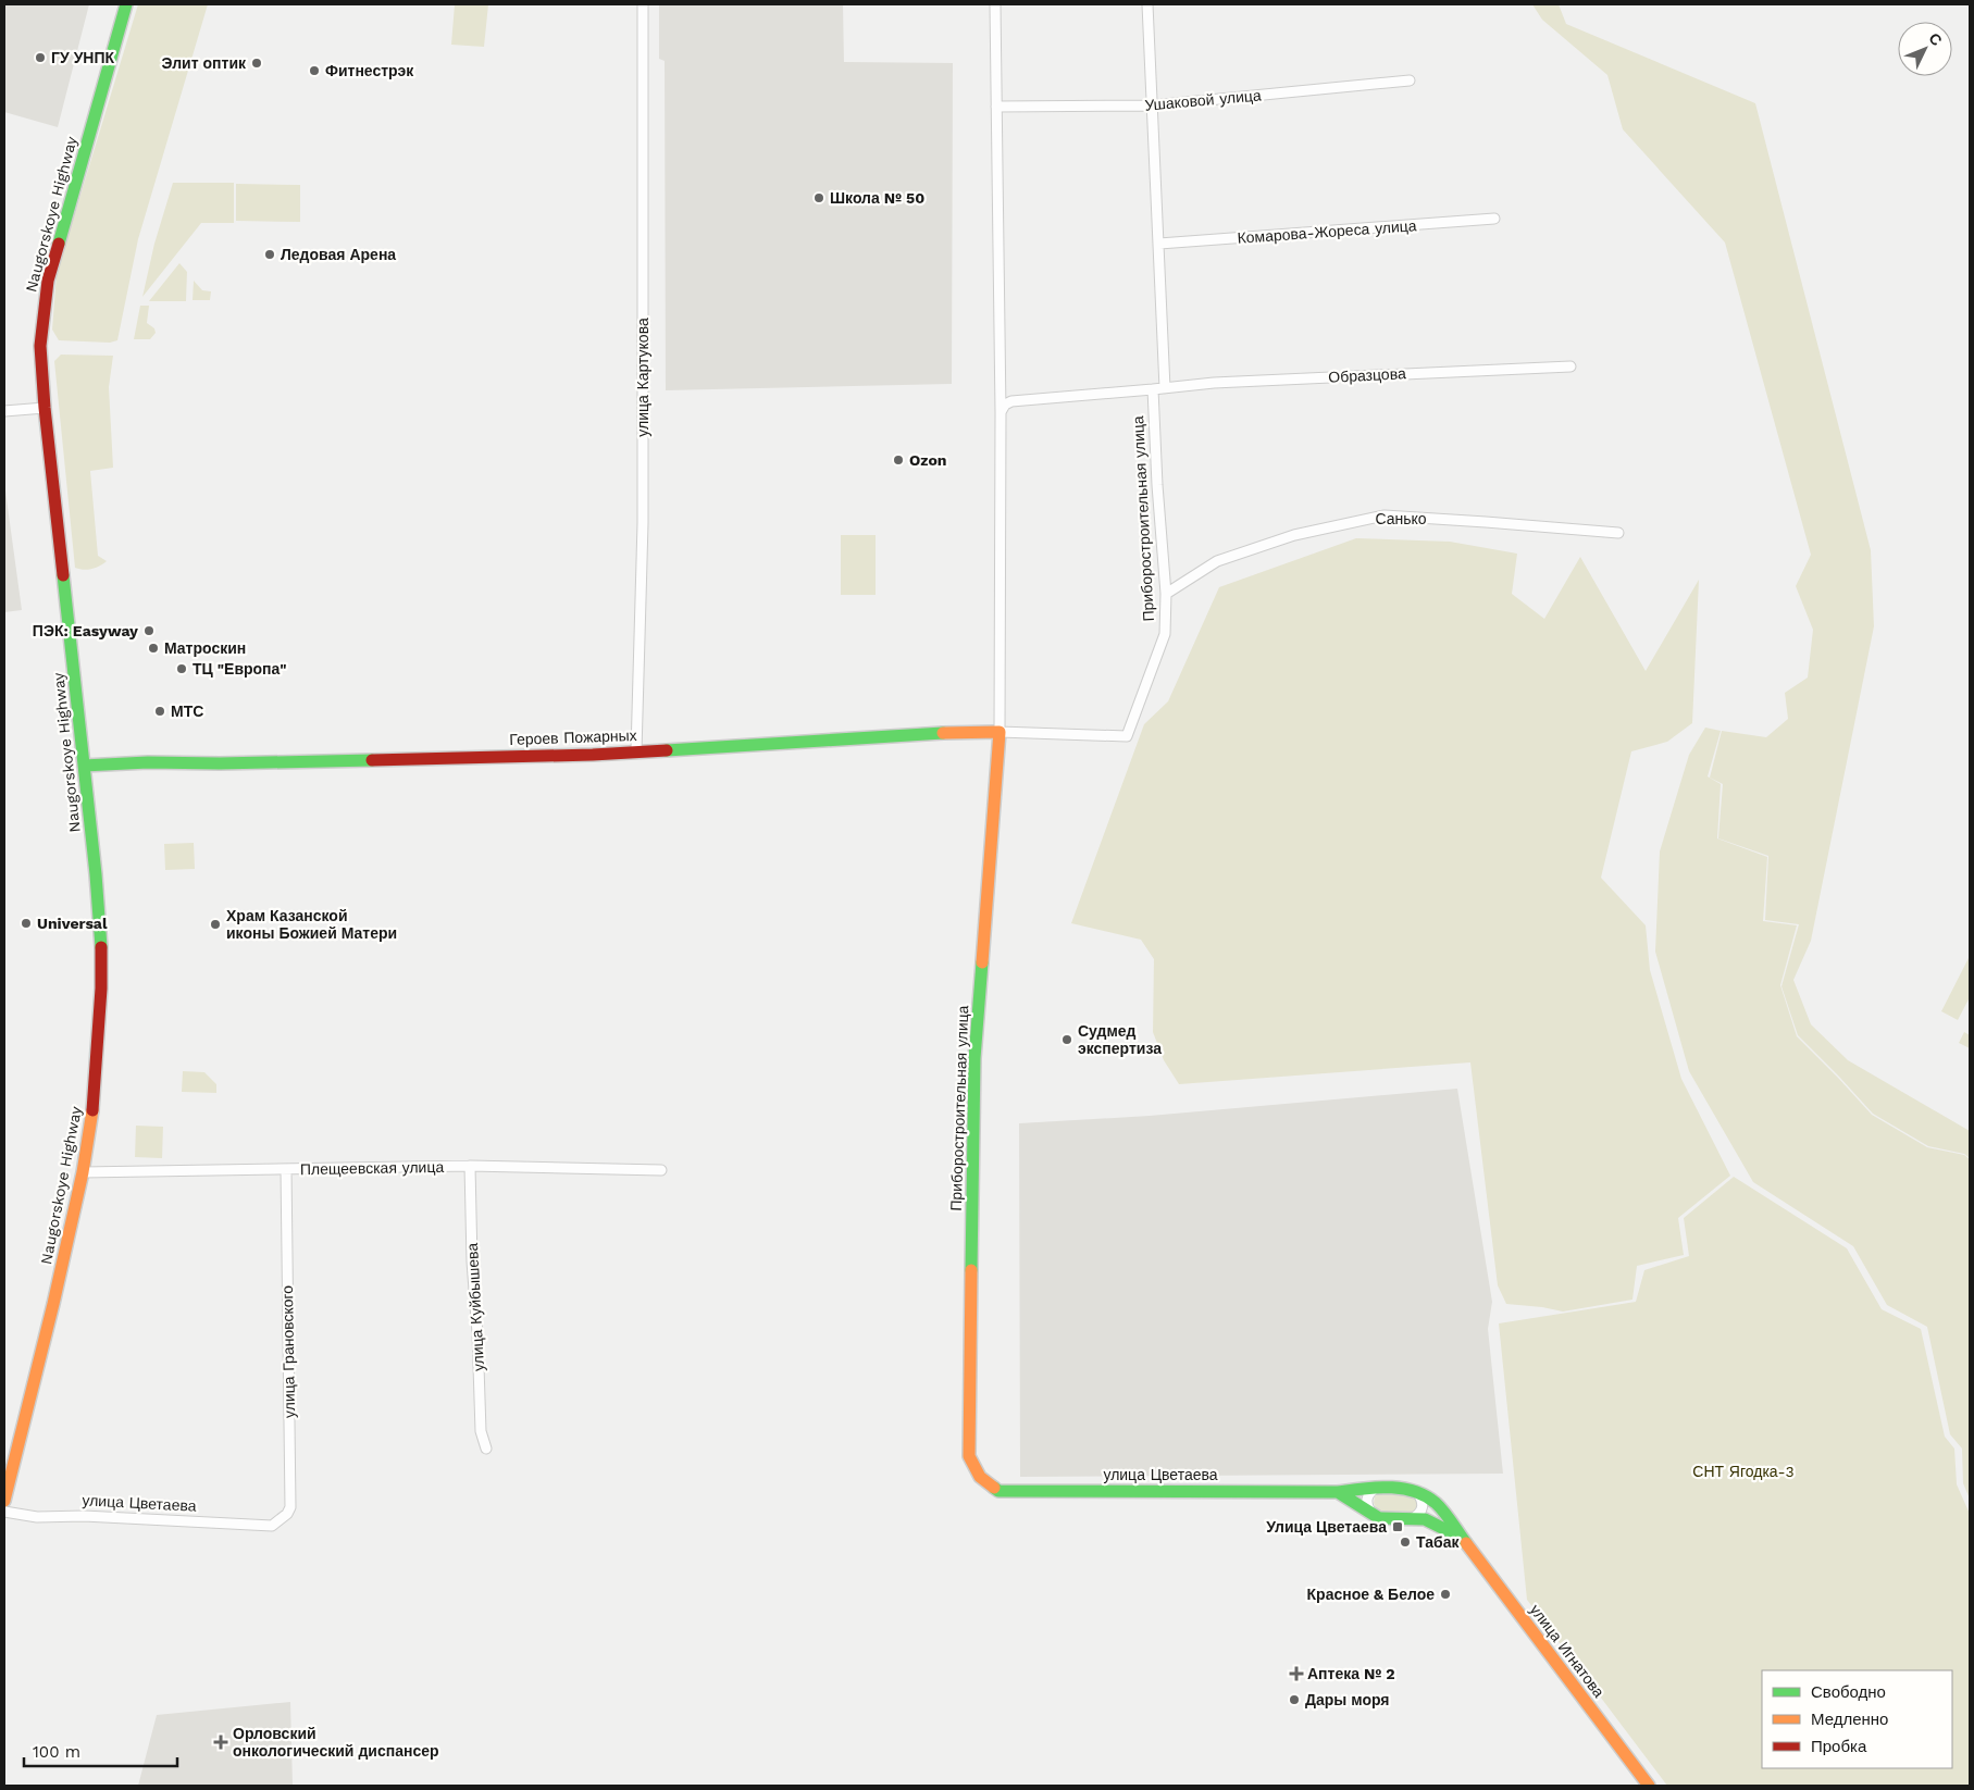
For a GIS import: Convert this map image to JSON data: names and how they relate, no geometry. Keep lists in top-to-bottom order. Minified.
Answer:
{"streets":{"main road":["Naugorskoye Highway","Приборостроительная улица","Героев Пожарных","улица Цветаева","улица Игнатова"],"street":["Ушаковой улица","Комарова-Жореса улица","Образцова","улица Картукова","Санько","Плещеевская улица","улица Куйбышева","улица Грановского"]},"crossings":[["Ушаковой улица","Приборостроительная улица"],["Naugorskoye Highway","Героев Пожарных"],["Naugorskoye Highway","Плещеевская улица"],["Образцова","Приборостроительная улица"],["улица Картукова","Героев Пожарных"],["Приборостроительная улица","Санько"],["Приборостроительная улица","Героев Пожарных"],["Приборостроительная улица","улица Цветаева"],["Плещеевская улица","улица Куйбышева"],["Плещеевская улица","улица Грановского"],["улица Грановского","улица Цветаева"],["улица Цветаева","улица Игнатова"]],"parks":["СНТ Ягодка-3"],"places":{"other":["ГУ УНПК","Элит оптик","Фитнестрэк","Школа № 50","Ледовая Арена","Ozon","ПЭК: Easyway","Матроскин","ТЦ \"Европа\"","МТС","Universal","Храм Казанской иконы Божией Матери","Судмед экспертиза","Табак","Красное & Белое","Дары моря"],"transit":["Улица Цветаева"],"health":["Аптека № 2","Орловский онкологический диспансер"]},"legend":["Свободно","Медленно","Пробка"],"scale_bar":"100 m","north":"top right"}
